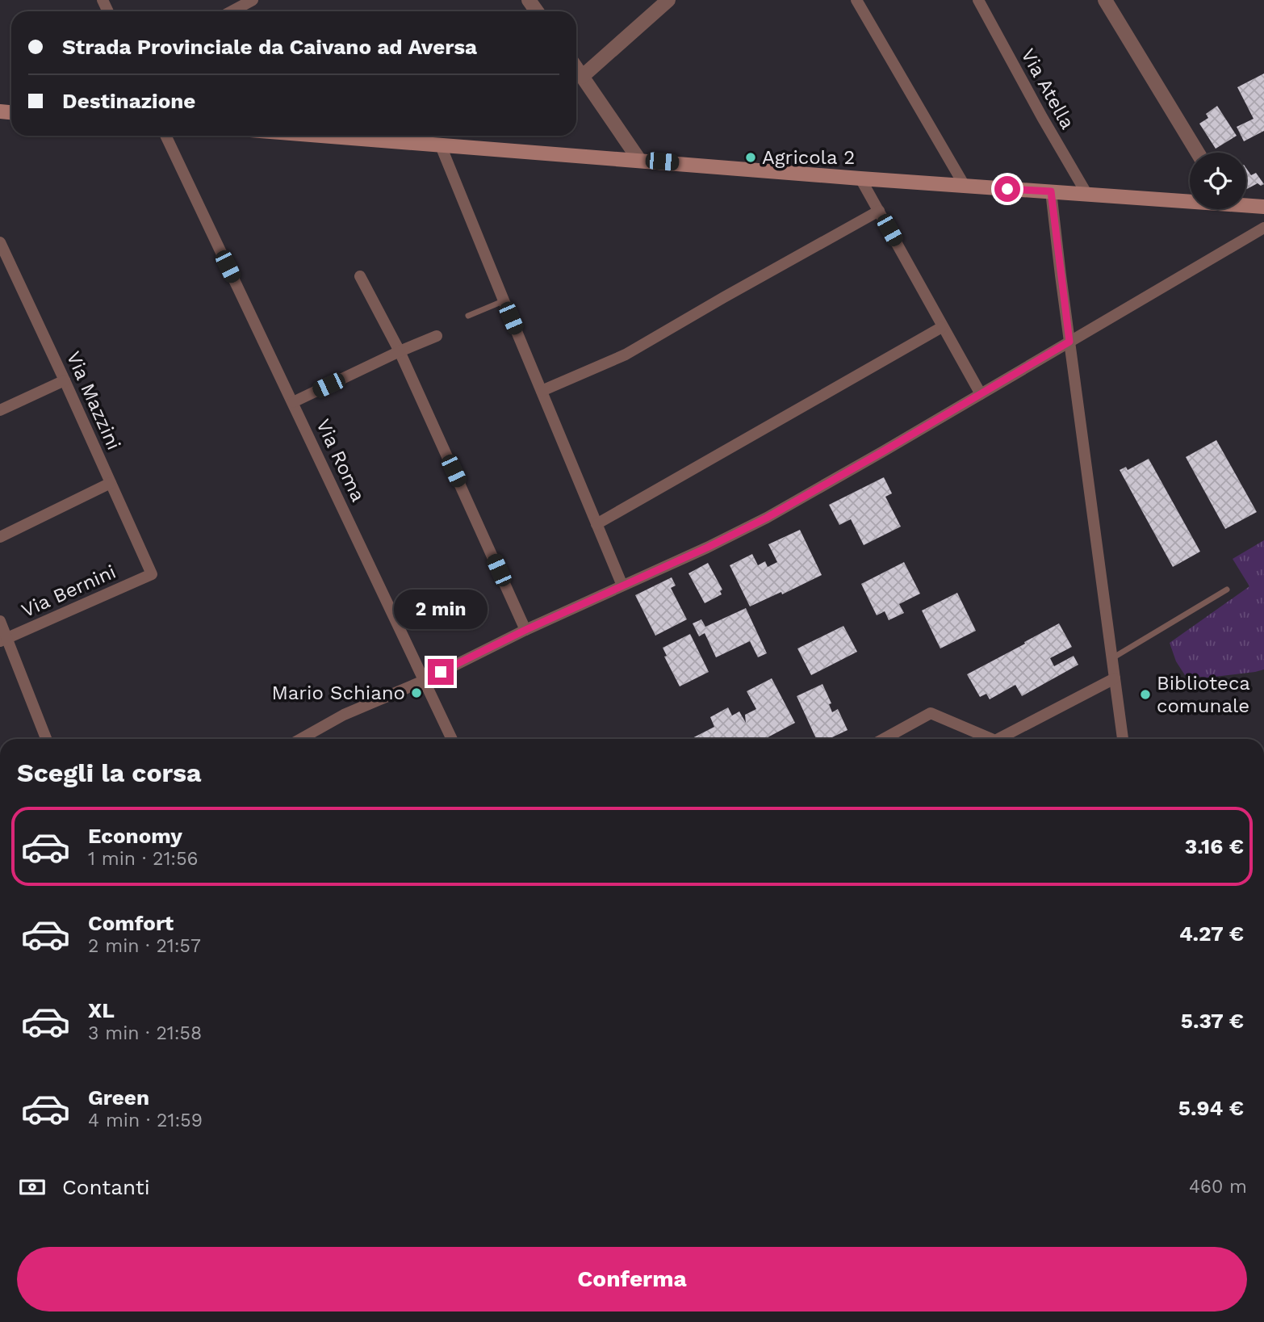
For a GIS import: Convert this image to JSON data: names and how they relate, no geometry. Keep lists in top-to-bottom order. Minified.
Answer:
{"streets":{"street":["Via Atella","Via Mazzini","Via Roma","Via Bernini"]},"crossings":[["Via Mazzini","Via Bernini"]],"places":["Agricola 2","Mario Schiano","Biblioteca comunale"],"page":{"banner":["Strada Provinciale da Caivano ad Aversa","Destinazione"],"bubble":"2 min","heading":"Scegli la corsa","list":[{"name":"Economy","note":"1 min · 21:56","value":"3.16 €"},{"name":"Comfort","note":"2 min · 21:57","value":"4.27 €"},{"name":"XL","note":"3 min · 21:58","value":"5.37 €"},{"name":"Green","note":"4 min · 21:59","value":"5.94 €"}],"pay":["Contanti","460 m"],"buttons":"Conferma"}}
